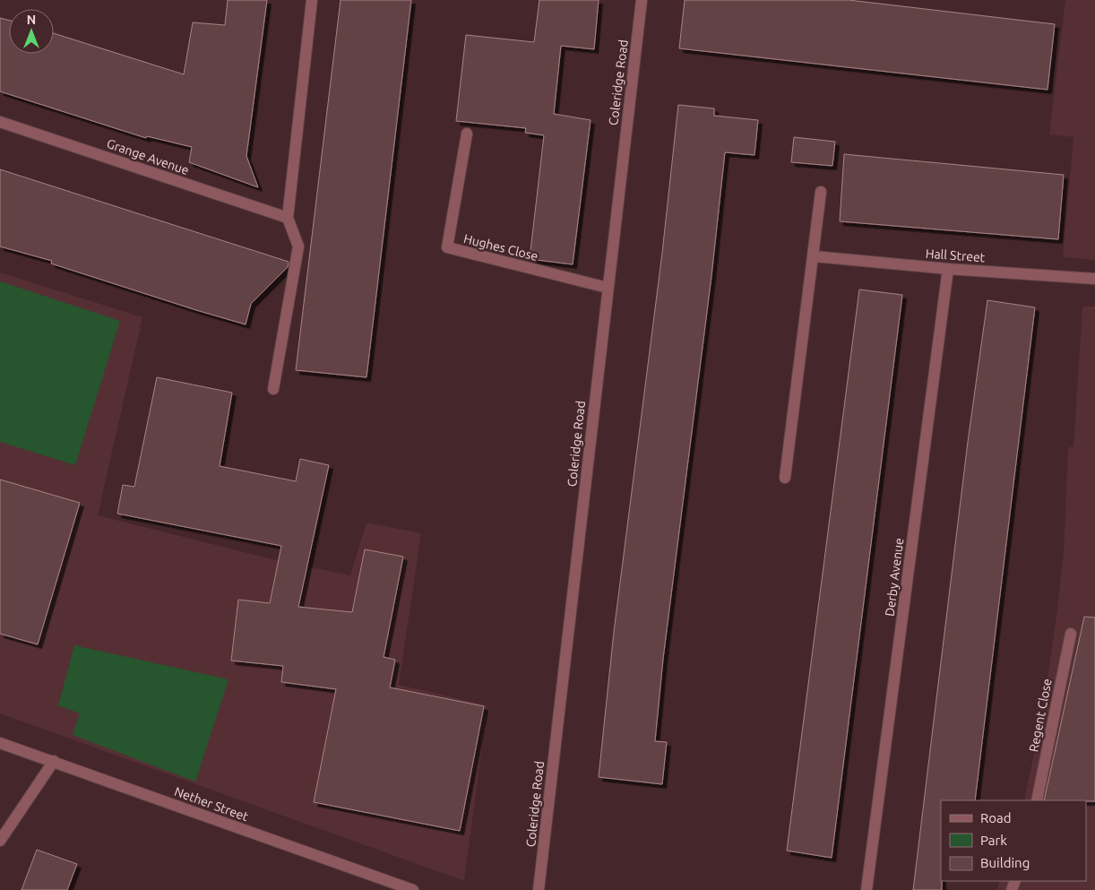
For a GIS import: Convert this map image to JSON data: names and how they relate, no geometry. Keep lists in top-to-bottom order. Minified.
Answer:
{"streets":{"street":["Coleridge Road","Grange Avenue","Hughes Close","Hall Street","Derby Avenue","Regent Close","Nether Street"]},"crossings":[["Coleridge Road","Hughes Close"],["Hall Street","Derby Avenue"]],"legend":["Road","Park","Building"],"north":"top"}
